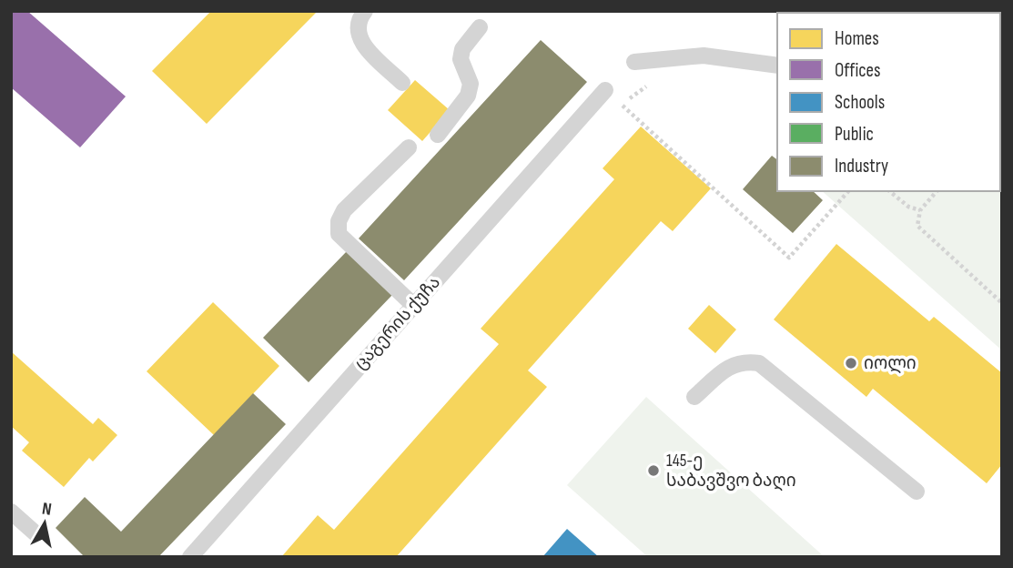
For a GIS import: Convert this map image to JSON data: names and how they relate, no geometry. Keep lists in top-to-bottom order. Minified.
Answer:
{"streets":{"lane":["ცაგერის ქუჩა"]},"places":["იოლი","145-ე საბავშვო ბაღი"],"legend":["Homes","Offices","Schools","Public","Industry"],"north":"top"}
